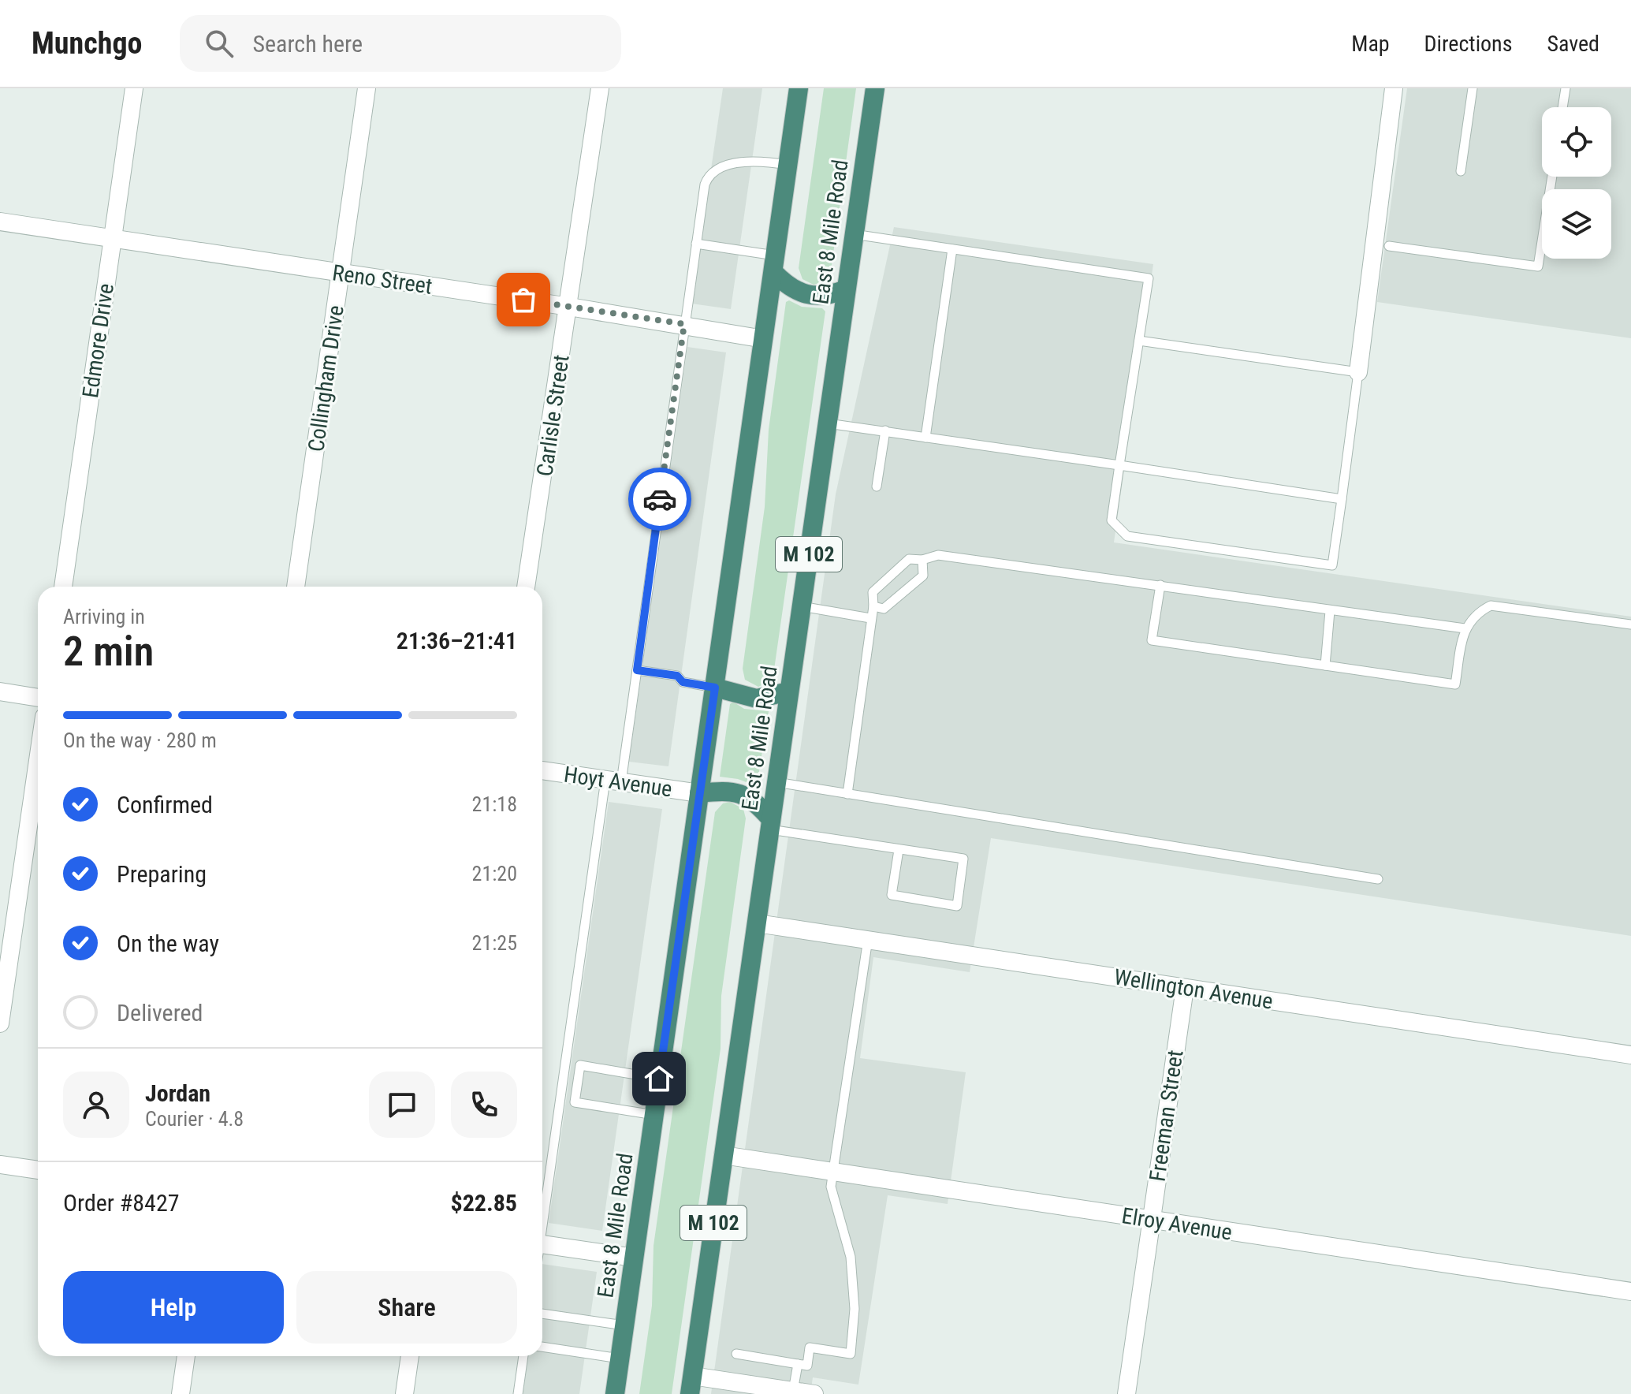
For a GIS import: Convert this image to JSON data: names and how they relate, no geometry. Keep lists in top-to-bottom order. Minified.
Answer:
{"streets":{"highway":["East 8 Mile Road","M 102"],"street":["Reno Street","Edmore Drive","Collingham Drive","Carlisle Street","Hoyt Avenue","Wellington Avenue","Freeman Street","Elroy Avenue"]},"crossings":[["East 8 Mile Road","Reno Street"],["East 8 Mile Road","Hoyt Avenue"],["East 8 Mile Road","Wellington Avenue"],["East 8 Mile Road","Elroy Avenue"],["Reno Street","Edmore Drive"],["Reno Street","Collingham Drive"],["Reno Street","Carlisle Street"],["Wellington Avenue","Freeman Street"],["Freeman Street","Elroy Avenue"]],"page":{"header":"Munchgo","search":"Search here","nav":["Map","Directions","Saved"],"heading":["2 min","Arriving in","21:36–21:41"],"panel":["Jordan","Courier · 4.8","Order #8427","$22.85"],"bar":"On the way · 280 m","list":[["Confirmed","21:18"],["Preparing","21:20"],["On the way","21:25"],"Delivered"],"buttons":["Help","Share"]}}
